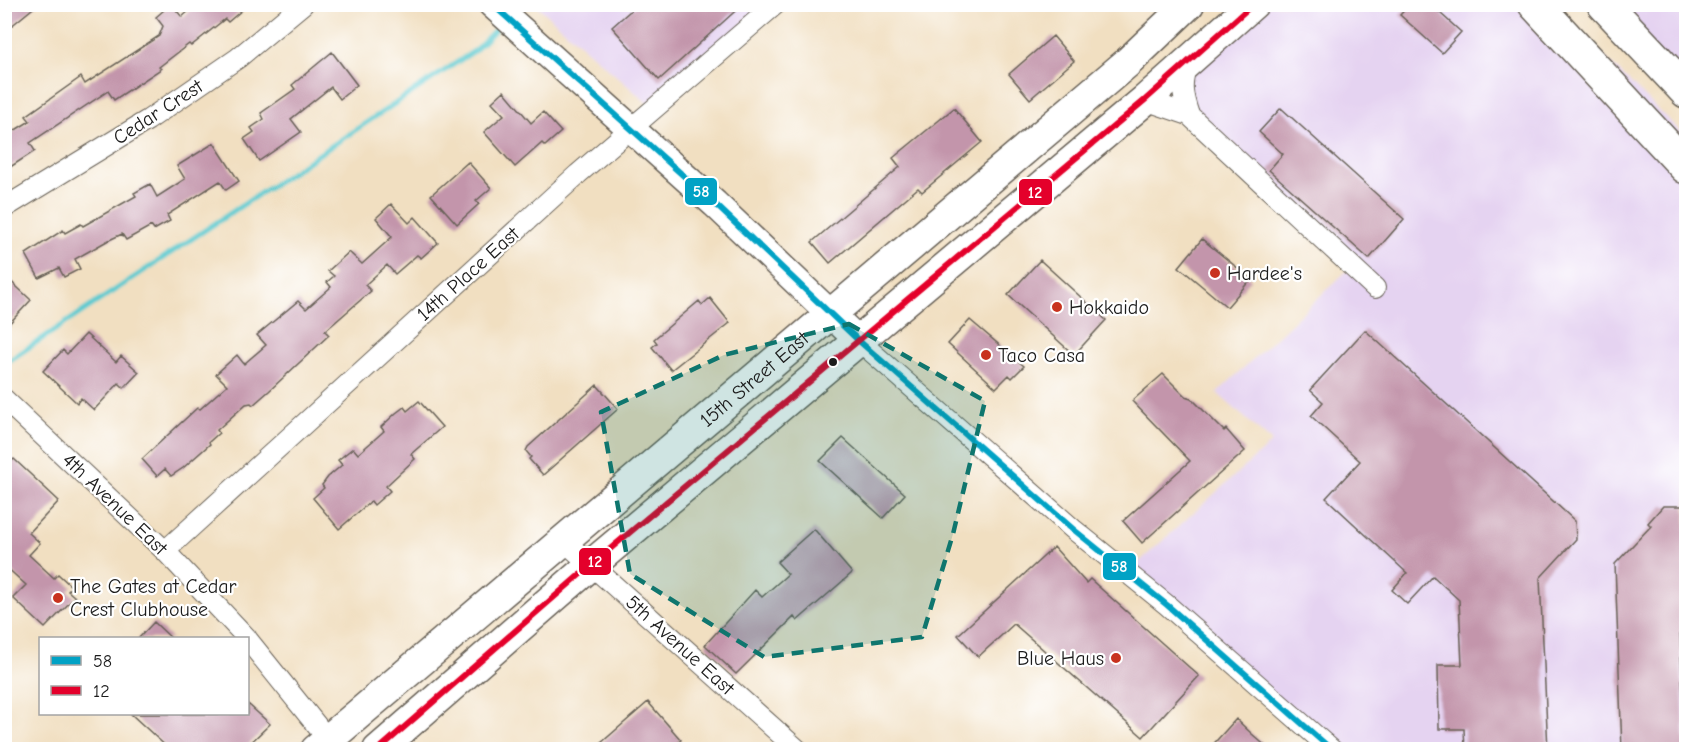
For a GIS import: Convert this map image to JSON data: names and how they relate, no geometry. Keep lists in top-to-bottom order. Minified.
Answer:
{"streets":{"main road":["15th Street East"],"street":["Cedar Crest","14th Place East","4th Avenue East","5th Avenue East"]},"crossings":[["14th Place East","4th Avenue East"],["15th Street East","4th Avenue East"],["15th Street East","5th Avenue East"]],"places":["Hardee's","Hokkaido","Taco Casa","The Gates at Cedar Crest Clubhouse","Blue Haus"],"lines":["transit line 58","transit line 12"],"legend":["58","12"]}
